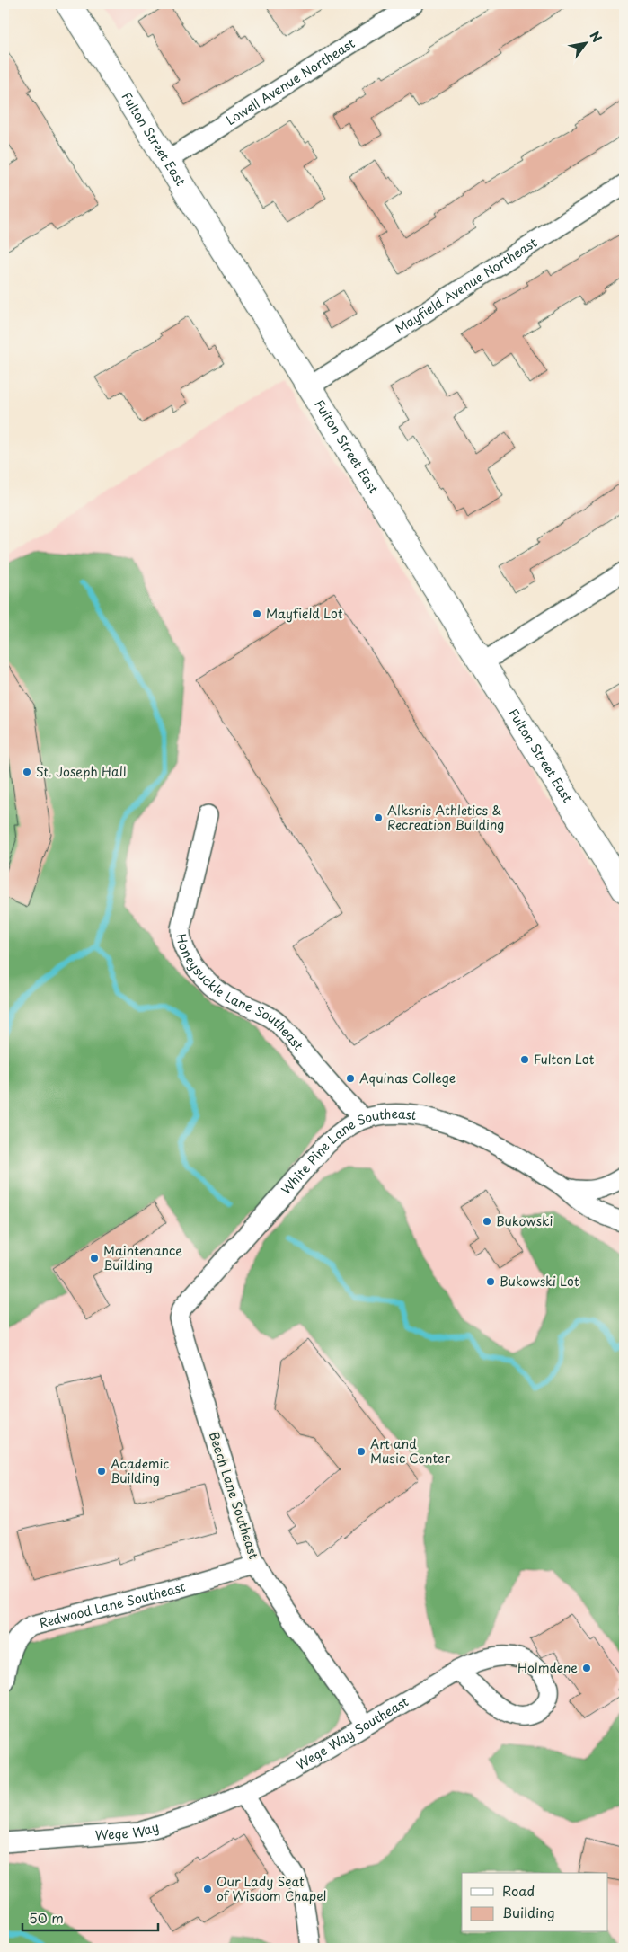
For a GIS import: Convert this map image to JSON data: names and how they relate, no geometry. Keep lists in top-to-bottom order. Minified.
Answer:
{"streets":{"main road":["Fulton Street East"],"street":["Lowell Avenue Northeast","Mayfield Avenue Northeast","Honeysuckle Lane Southeast","White Pine Lane Southeast","Beech Lane Southeast","Redwood Lane Southeast","Wege Way Southeast","Wege Way"]},"crossings":[["Lowell Avenue Northeast","Fulton Street East"],["Fulton Street East","Mayfield Avenue Northeast"],["Honeysuckle Lane Southeast","White Pine Lane Southeast"],["White Pine Lane Southeast","Beech Lane Southeast"],["Beech Lane Southeast","Redwood Lane Southeast"],["Beech Lane Southeast","Wege Way Southeast"],["Wege Way Southeast","Wege Way"]],"places":["Mayfield Lot","St. Joseph Hall","Alksnis Athletics & Recreation Building","Fulton Lot","Aquinas College","Bukowski","Maintenance Building","Bukowski Lot","Art and Music Center","Academic Building","Holmdene","Our Lady Seat of Wisdom Chapel"],"legend":["Road","Building"],"scale_bar":"50 m","north":"top right"}
